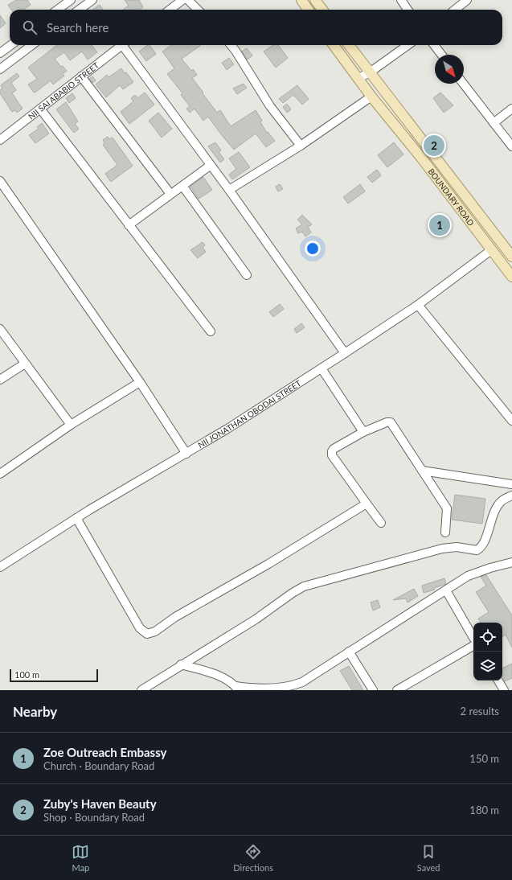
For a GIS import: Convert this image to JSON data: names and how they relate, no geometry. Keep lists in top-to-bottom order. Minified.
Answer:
{"streets":{"main road":["BOUNDARY ROAD"],"street":["NII SAI ABABIO STREET","NII JONATHAN OBODAI STREET"]},"crossings":[["BOUNDARY ROAD","NII JONATHAN OBODAI STREET"]],"scale_bar":"100 m","north":"bottom right","page":{"search":"Search here","pins":["2","1"],"scale":"100 m","heading":["Nearby","2 results"],"list":[{"mark":"1","name":"Zoe Outreach Embassy","note":"Church · Boundary Road","value":"150 m"},{"mark":"2","name":"Zuby's Haven Beauty","note":"Shop · Boundary Road","value":"180 m"}],"nav":["Map","Directions","Saved"]}}
